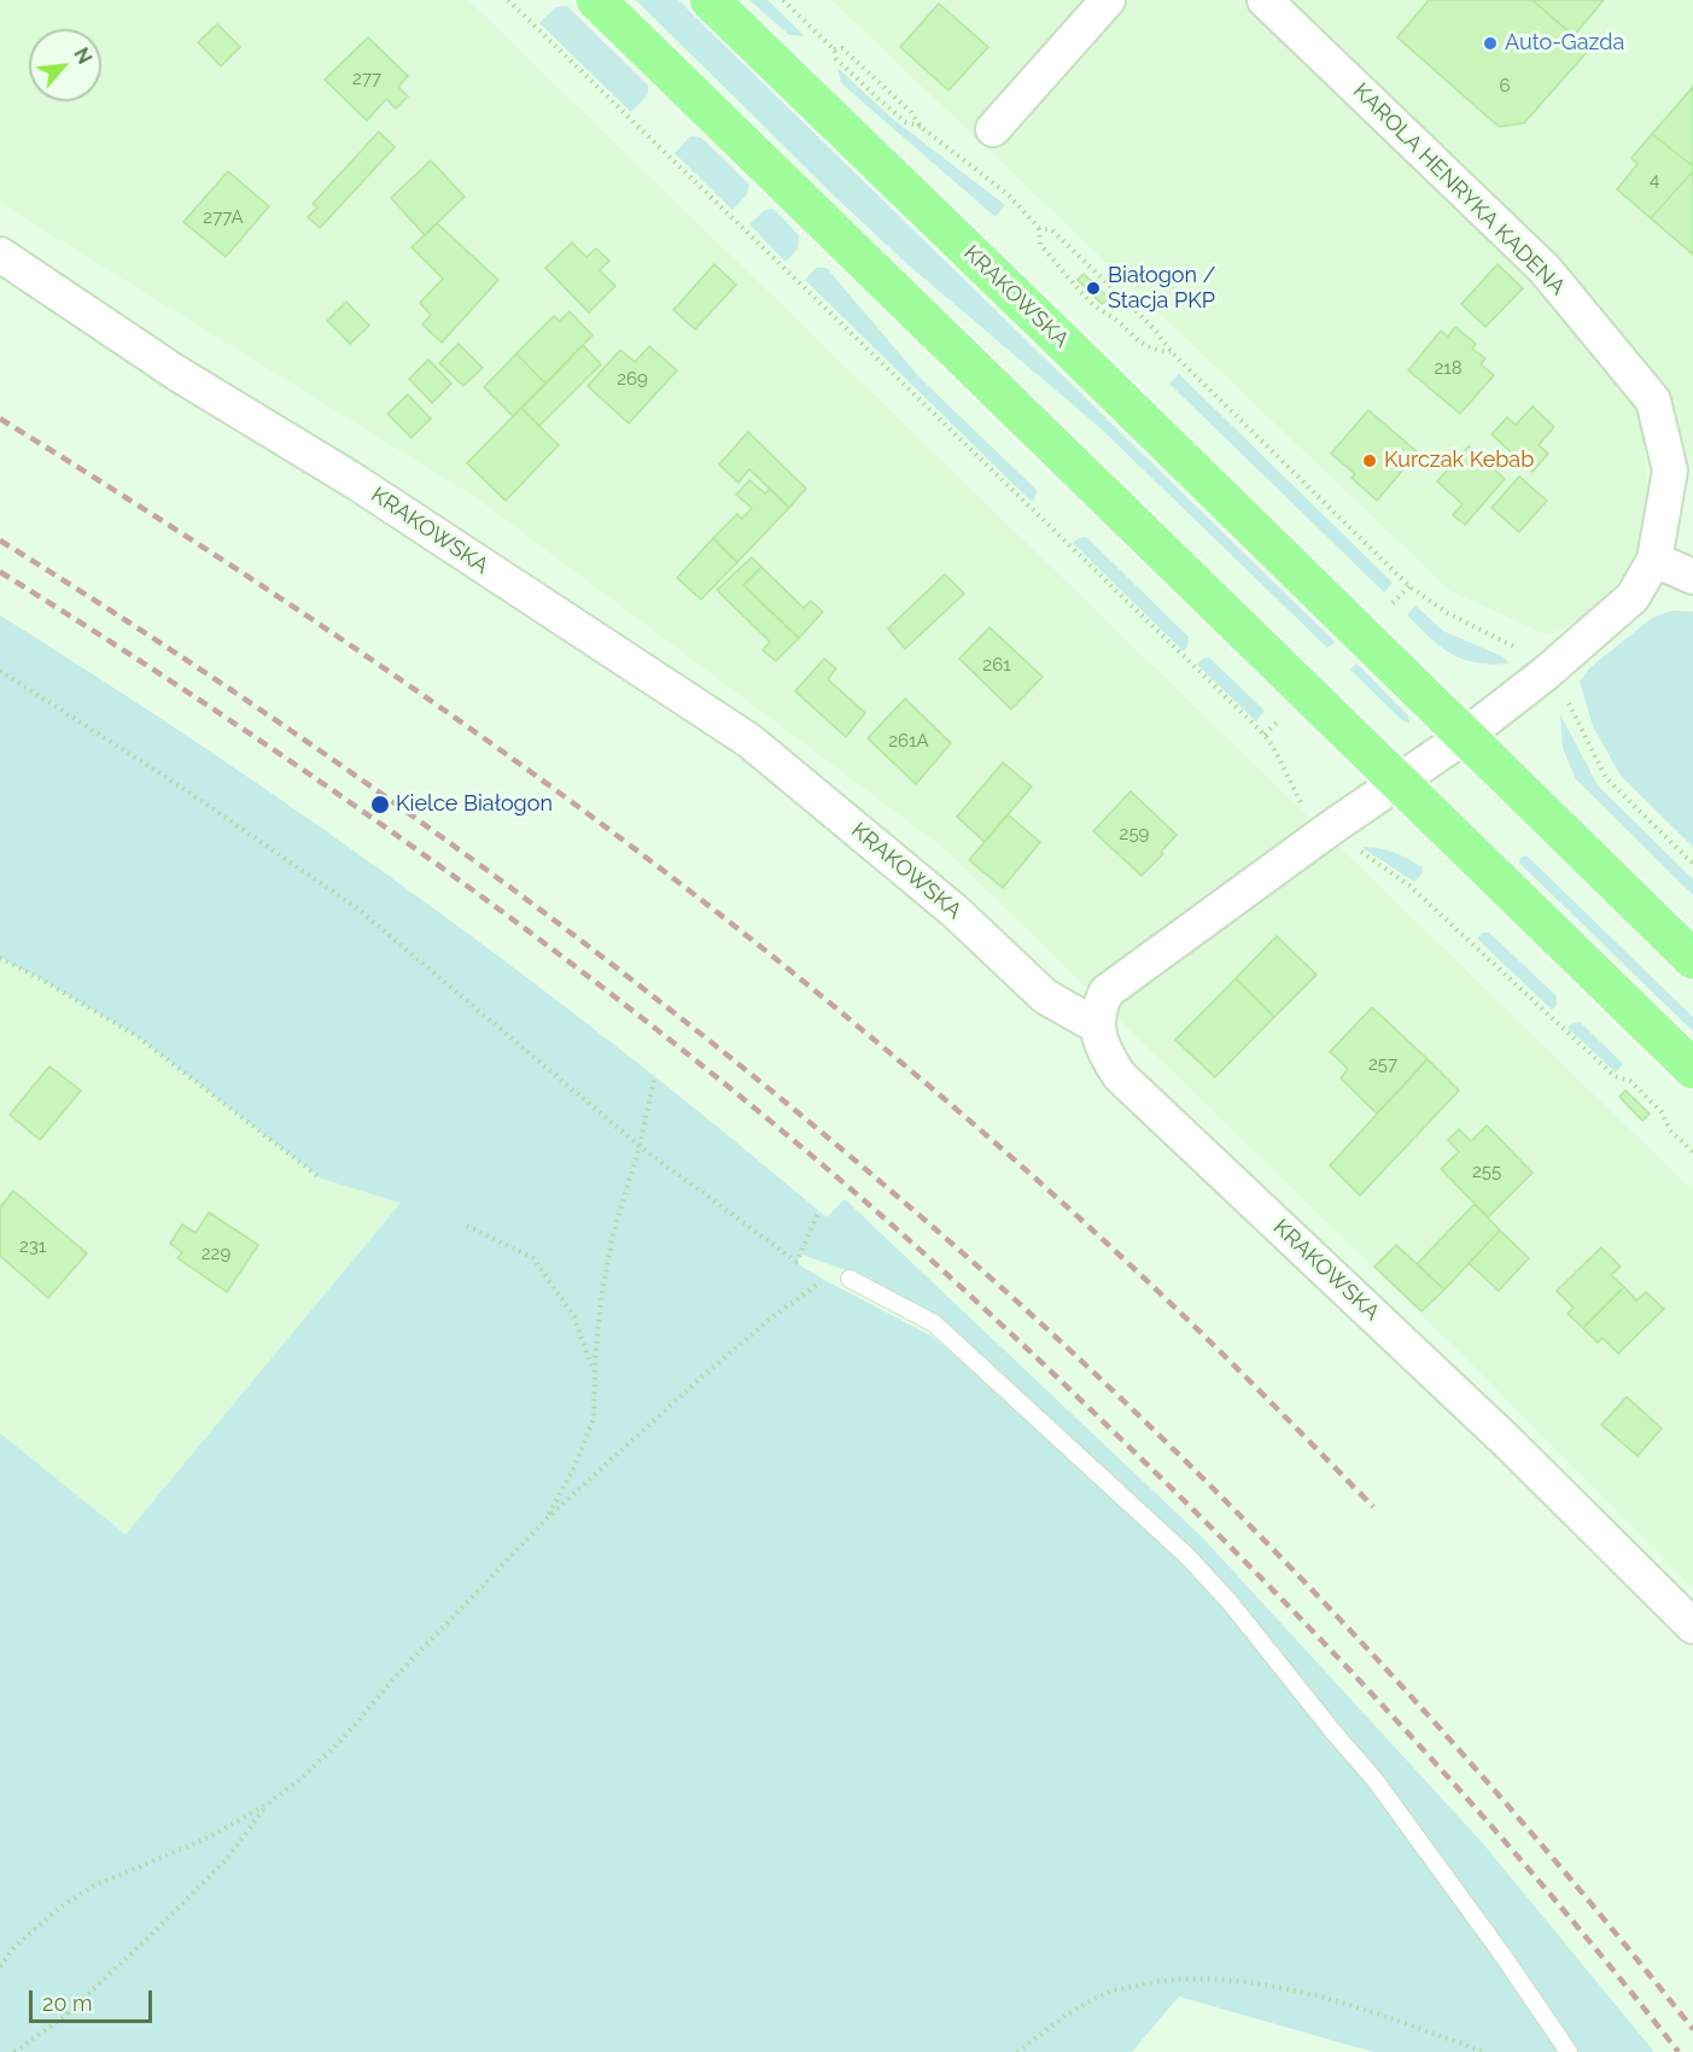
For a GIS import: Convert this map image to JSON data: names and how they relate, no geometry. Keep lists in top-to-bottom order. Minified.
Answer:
{"streets":{"main road":["KRAKOWSKA"],"street":["KAROLA HENRYKA KADENA"]},"crossings":[["KAROLA HENRYKA KADENA","KRAKOWSKA"]],"places":["Auto-Gazda","Białogon / Stacja PKP","Kurczak Kebab","Kielce Białogon"],"house_numbers":["277","6","4","277A","218","269","261","261A","259","257","255","231","229"],"scale_bar":"20 m","north":"top right"}
